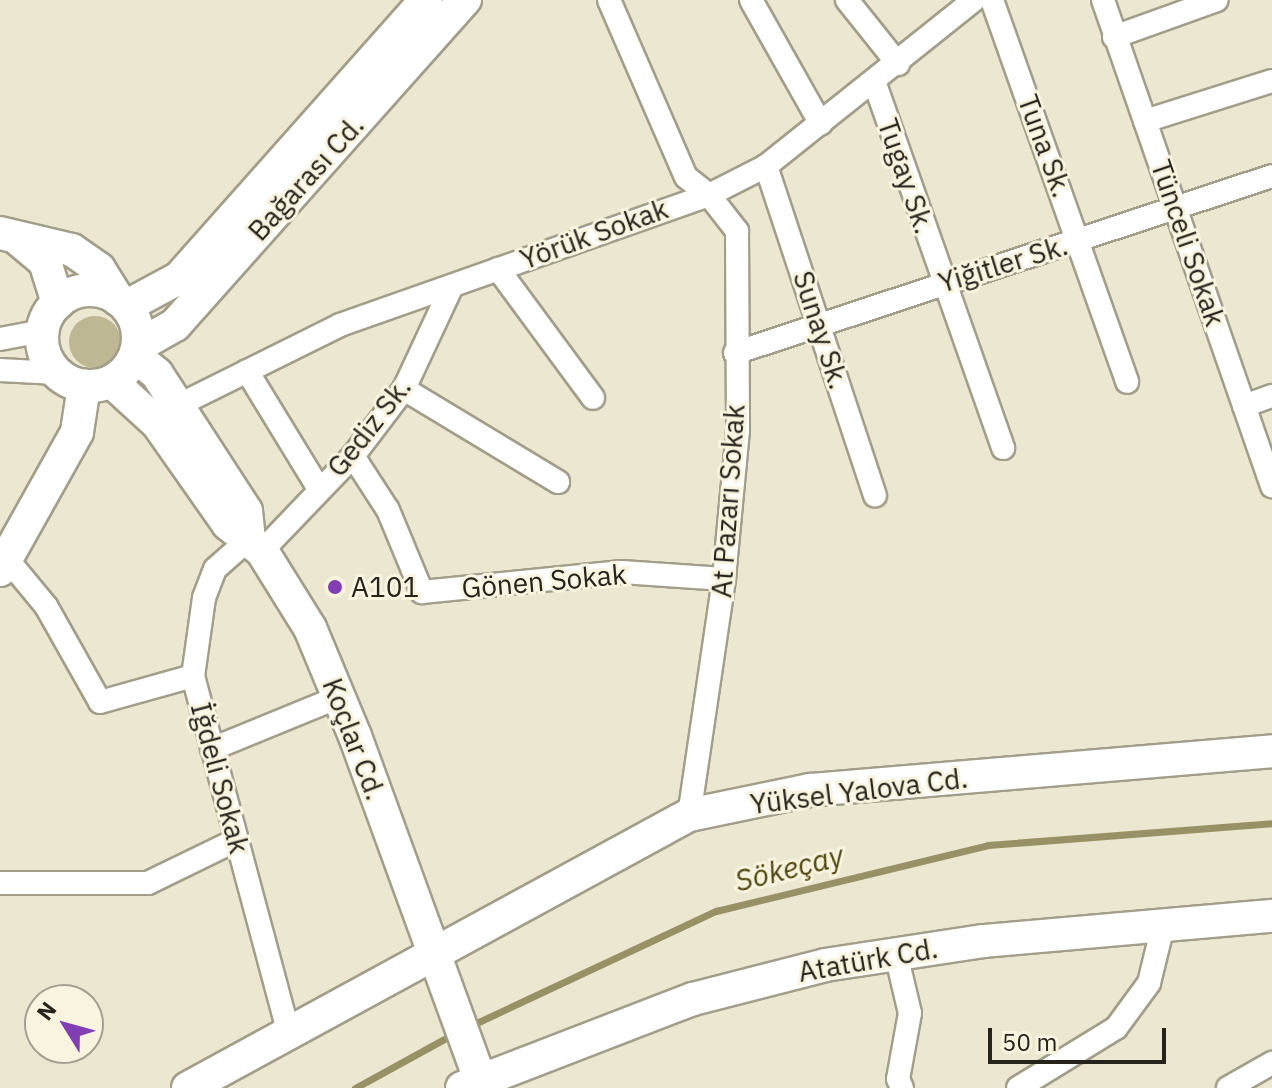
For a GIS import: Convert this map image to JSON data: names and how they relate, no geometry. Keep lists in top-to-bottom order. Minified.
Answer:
{"streets":{"main road":["Bağarası Cd.","Koçlar Cd.","Yüksel Yalova Cd.","Atatürk Cd."],"street":["Tuna Sk.","Tugay Sk.","Yörük Sokak","Tünceli Sokak","Yiğitler Sk.","Sunay Sk.","Gediz Sk.","At Pazarı Sokak","Gönen Sokak","İğdeli Sokak"]},"crossings":[["Tuna Sk.","Yiğitler Sk."],["Tugay Sk.","Yörük Sokak"],["Tugay Sk.","Yiğitler Sk."],["Bağarası Cd.","Koçlar Cd."],["Yörük Sokak","Sunay Sk."],["Yörük Sokak","Gediz Sk."],["Yörük Sokak","At Pazarı Sokak"],["Yörük Sokak","Koçlar Cd."],["Tünceli Sokak","Yiğitler Sk."],["Yiğitler Sk.","Sunay Sk."],["Yiğitler Sk.","At Pazarı Sokak"],["Gediz Sk.","Gönen Sokak"],["Gediz Sk.","Koçlar Cd."],["Gediz Sk.","İğdeli Sokak"],["At Pazarı Sokak","Gönen Sokak"],["At Pazarı Sokak","Yüksel Yalova Cd."],["Koçlar Cd.","İğdeli Sokak"],["Koçlar Cd.","Yüksel Yalova Cd."],["Koçlar Cd.","Atatürk Cd."],["İğdeli Sokak","Yüksel Yalova Cd."]],"water":["Sökeçay"],"places":["A101"],"scale_bar":"50 m","north":"top left"}
